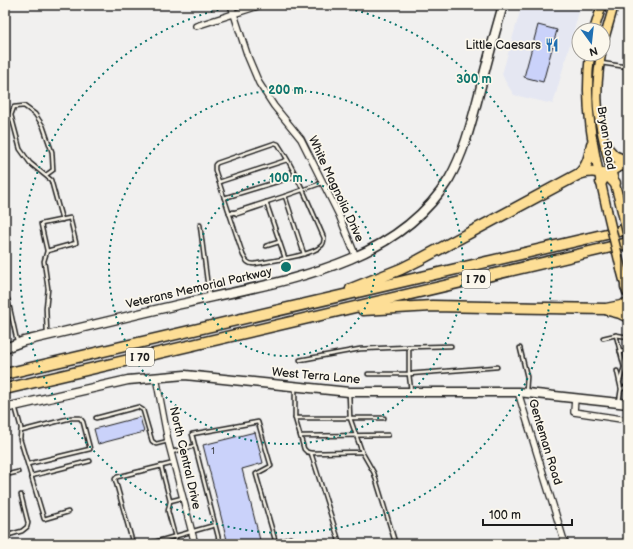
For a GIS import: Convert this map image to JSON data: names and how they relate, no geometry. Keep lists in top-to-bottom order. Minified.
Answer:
{"streets":{"highway":["I 70"],"main road":["Bryan Road"],"street":["White Magnolia Drive","Veterans Memorial Parkway","West Terra Lane","Genteman Road","North Central Drive"]},"crossings":[["White Magnolia Drive","Veterans Memorial Parkway"],["West Terra Lane","Genteman Road"],["West Terra Lane","North Central Drive"]],"places":{"restaurant":["Little Caesars"]},"house_numbers":["1"],"scale_bar":"100 m","north":"bottom","rings":["300 m","200 m","100 m"]}
